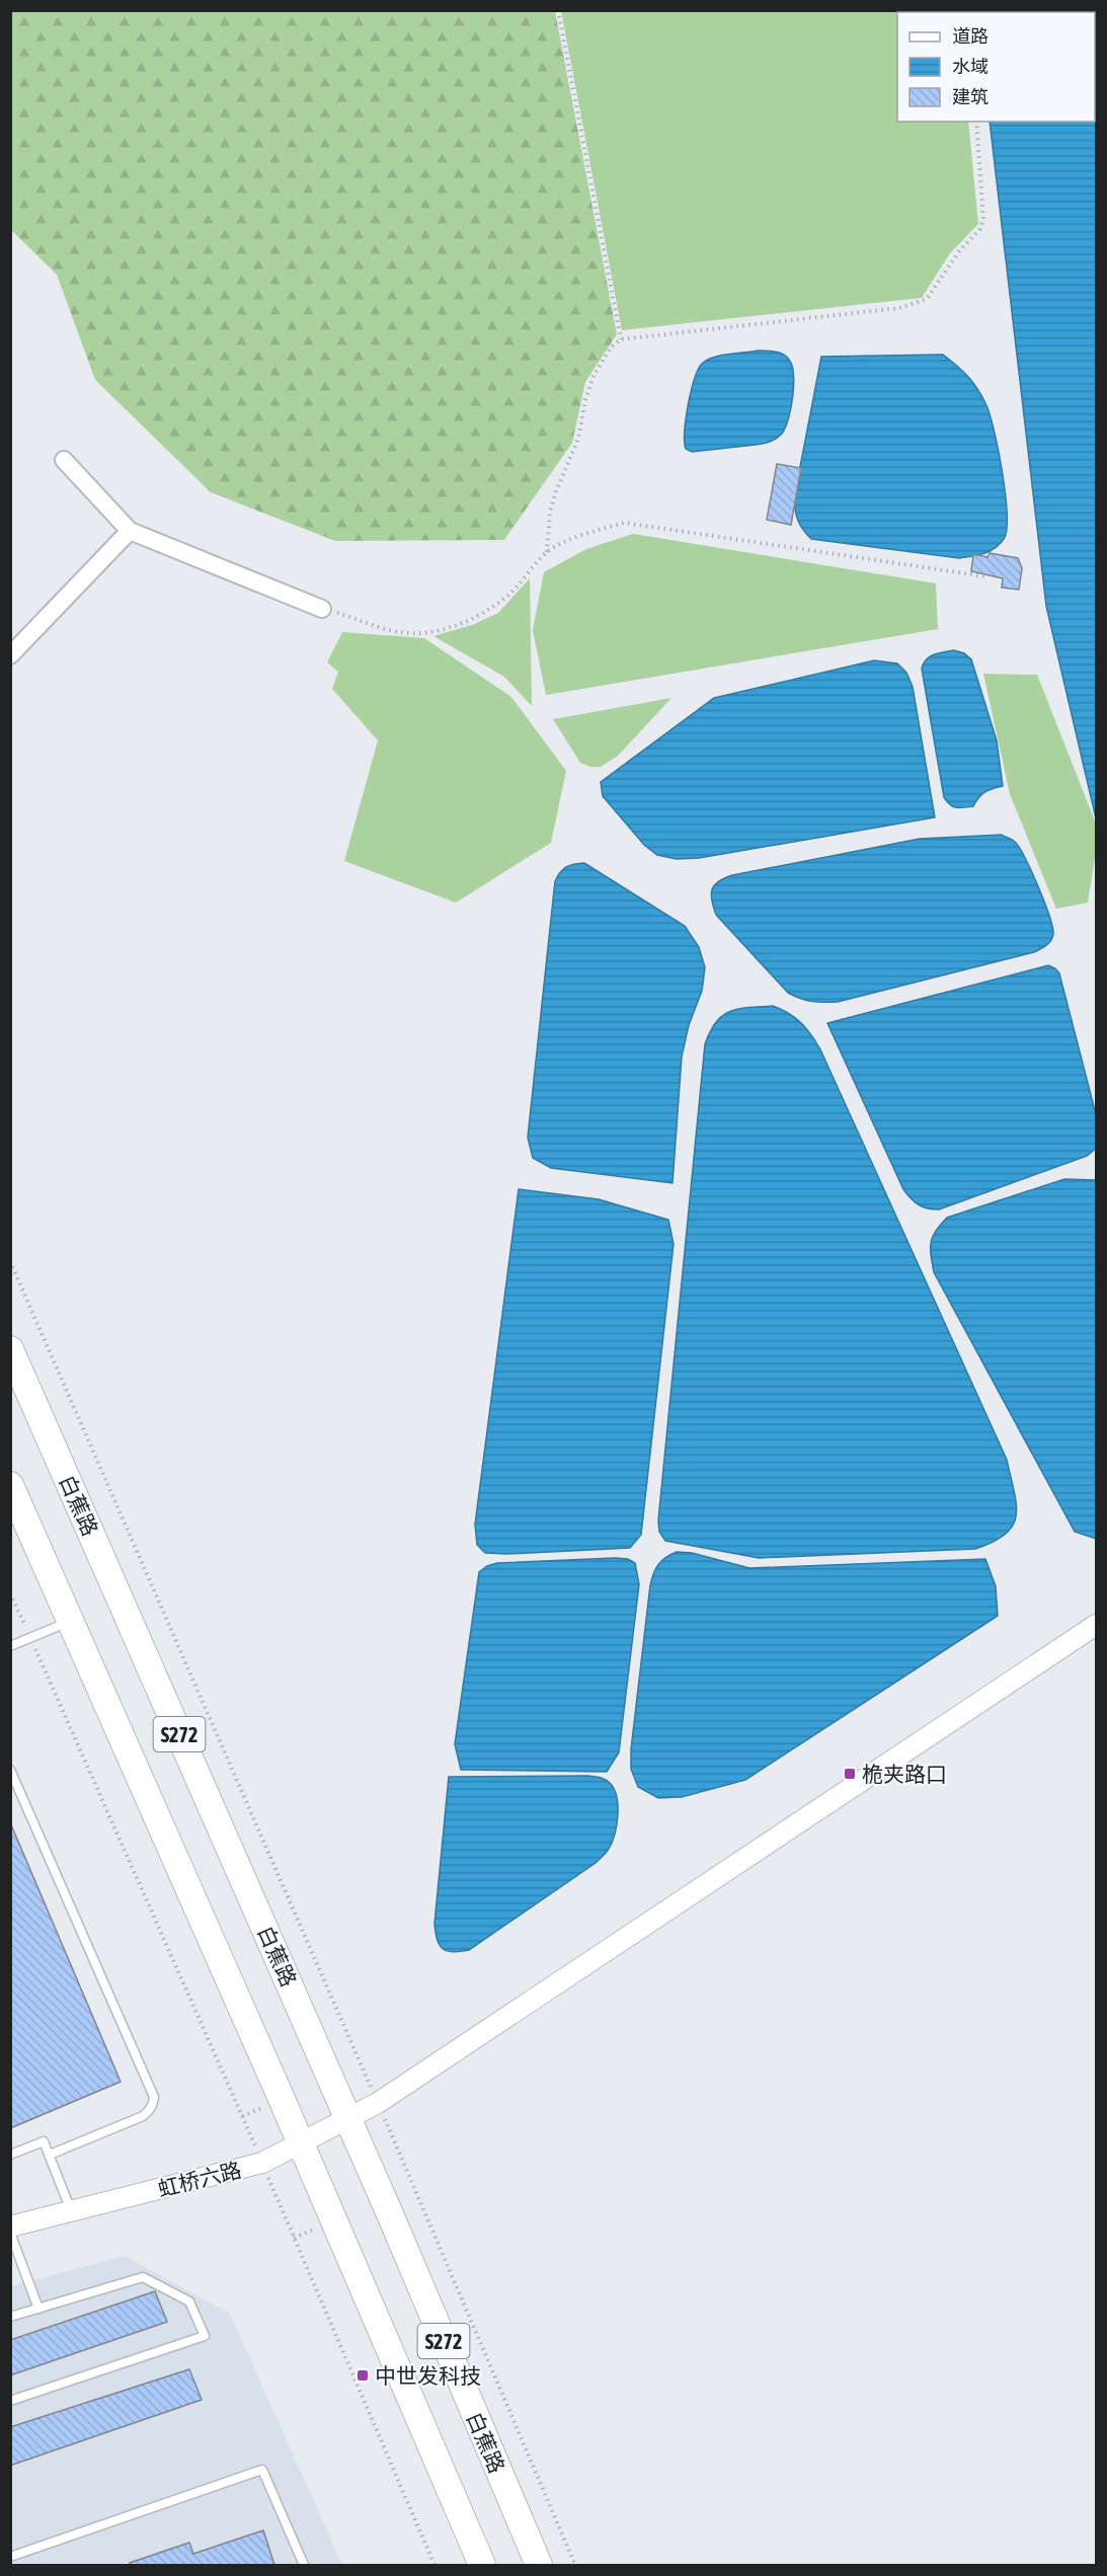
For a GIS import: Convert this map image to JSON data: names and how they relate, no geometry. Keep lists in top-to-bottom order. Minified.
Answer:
{"streets":{"main road":["白蕉路","S272"],"street":["虹桥六路"]},"crossings":[["白蕉路","虹桥六路"],["S272","虹桥六路"]],"places":{"transit":["桅夹路口","中世发科技"]},"legend":["道路","水域","建筑"]}
